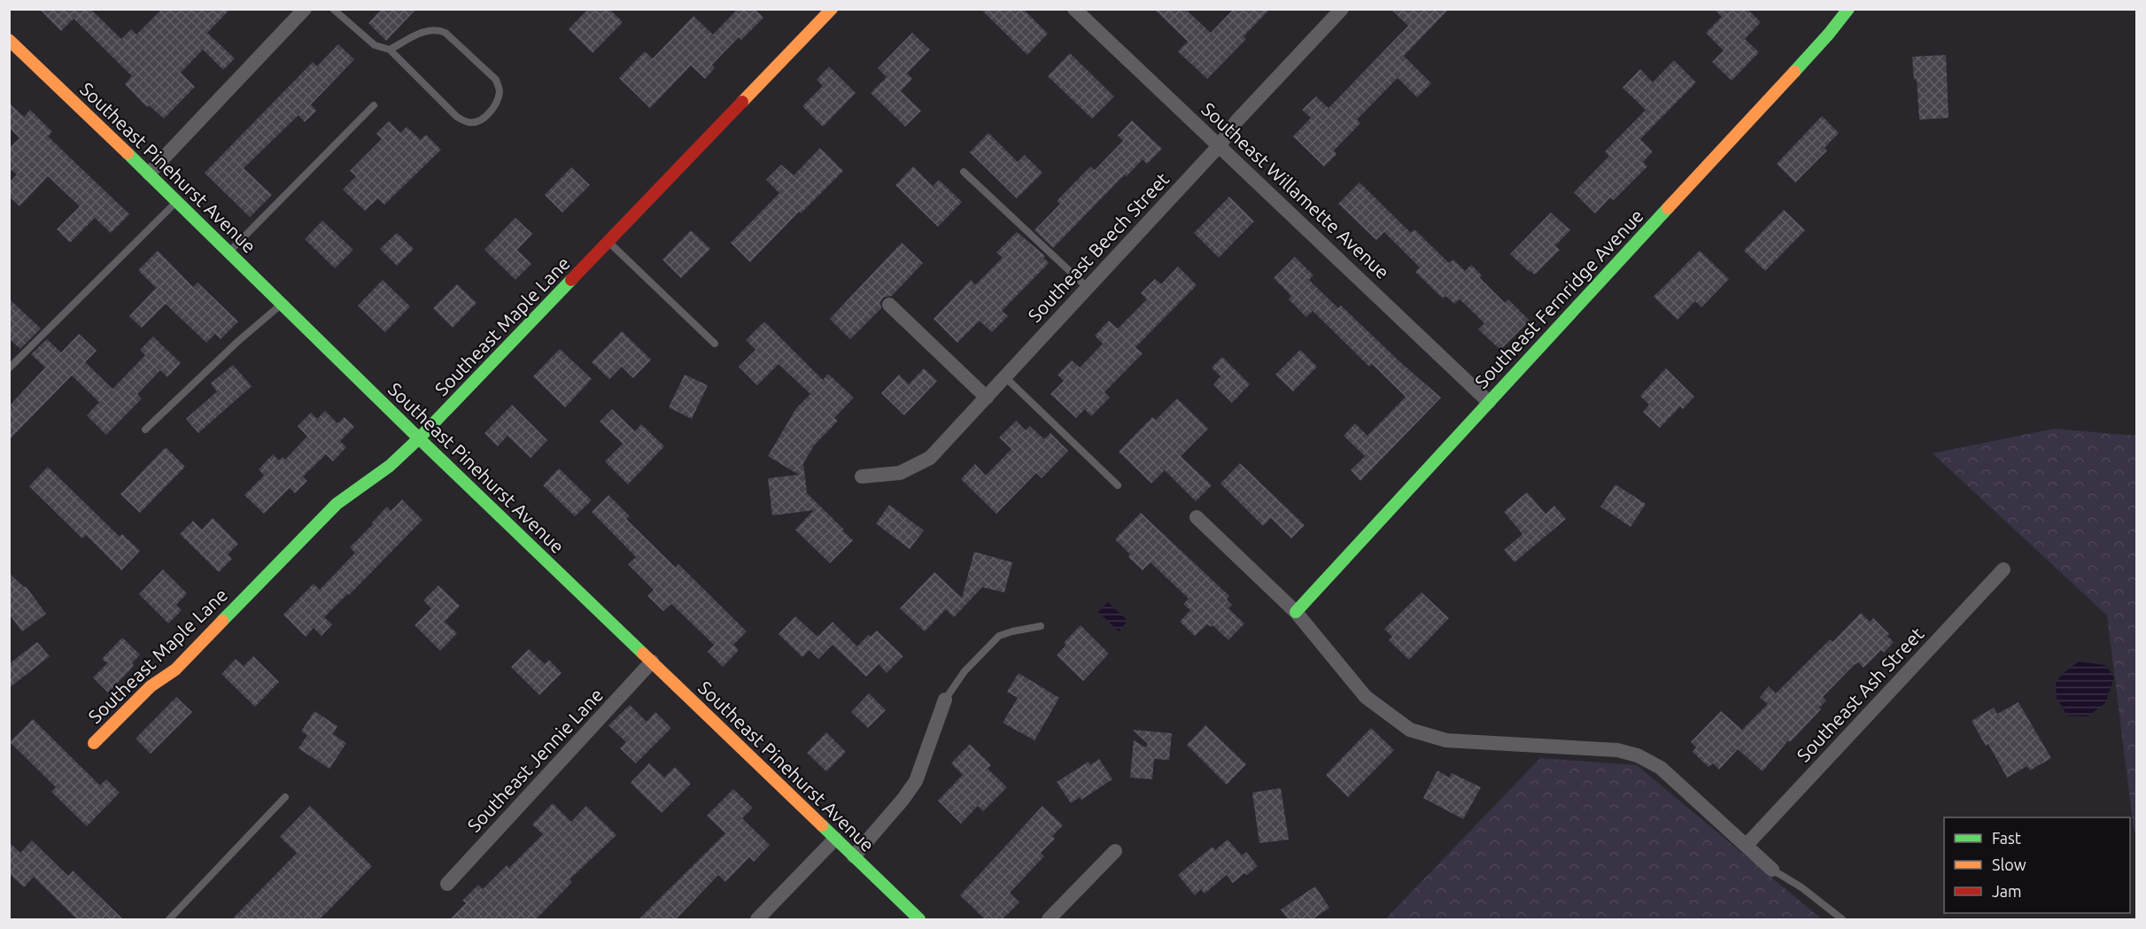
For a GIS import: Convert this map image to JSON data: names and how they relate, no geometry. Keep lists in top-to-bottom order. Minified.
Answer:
{"streets":{"street":["Southeast Pinehurst Avenue","Southeast Willamette Avenue","Southeast Beech Street","Southeast Fernridge Avenue","Southeast Maple Lane","Southeast Ash Street","Southeast Jennie Lane"]},"crossings":[["Southeast Pinehurst Avenue","Southeast Maple Lane"],["Southeast Pinehurst Avenue","Southeast Jennie Lane"],["Southeast Willamette Avenue","Southeast Beech Street"],["Southeast Willamette Avenue","Southeast Fernridge Avenue"]],"legend":["Fast","Slow","Jam"]}
